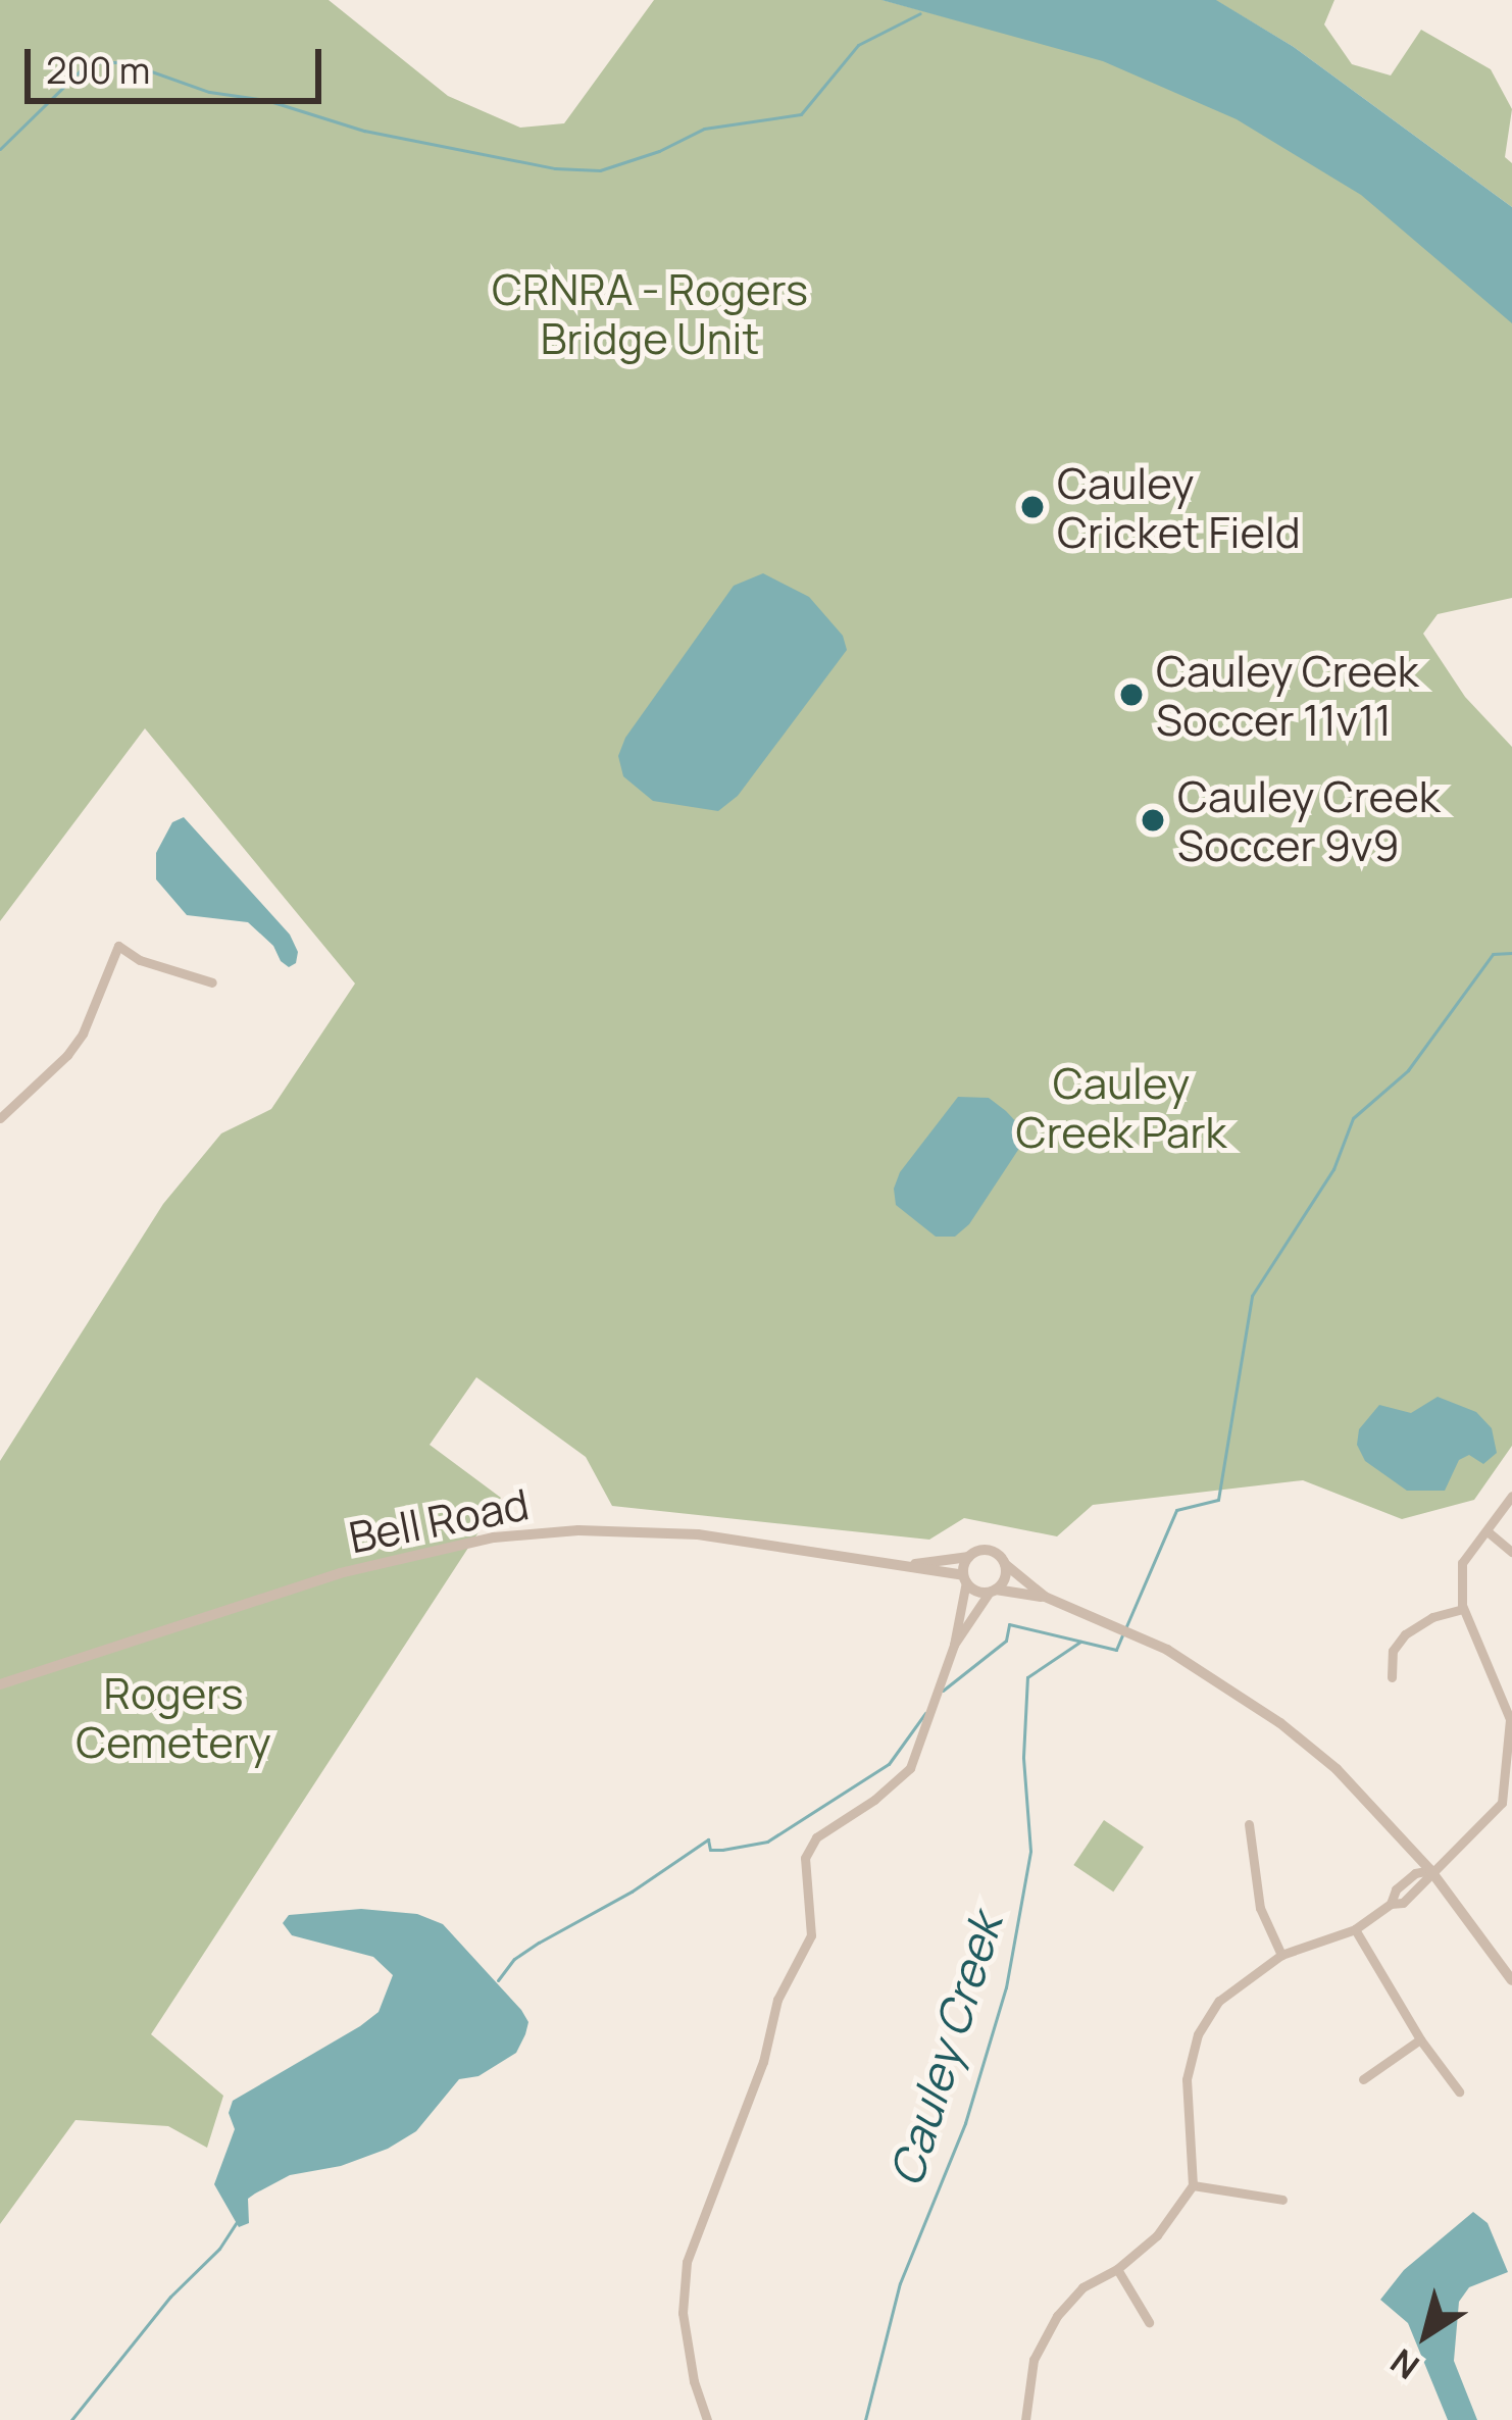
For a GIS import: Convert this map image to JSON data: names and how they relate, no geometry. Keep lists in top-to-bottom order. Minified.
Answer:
{"streets":{"street":["Bell Road"]},"water":["Cauley Creek"],"parks":["CRNRA - Rogers Bridge Unit","Cauley Creek Park","Rogers Cemetery"],"places":["Cauley Cricket Field","Cauley Creek Soccer 11v11","Cauley Creek Soccer 9v9"],"scale_bar":"200 m","north":"bottom left"}
